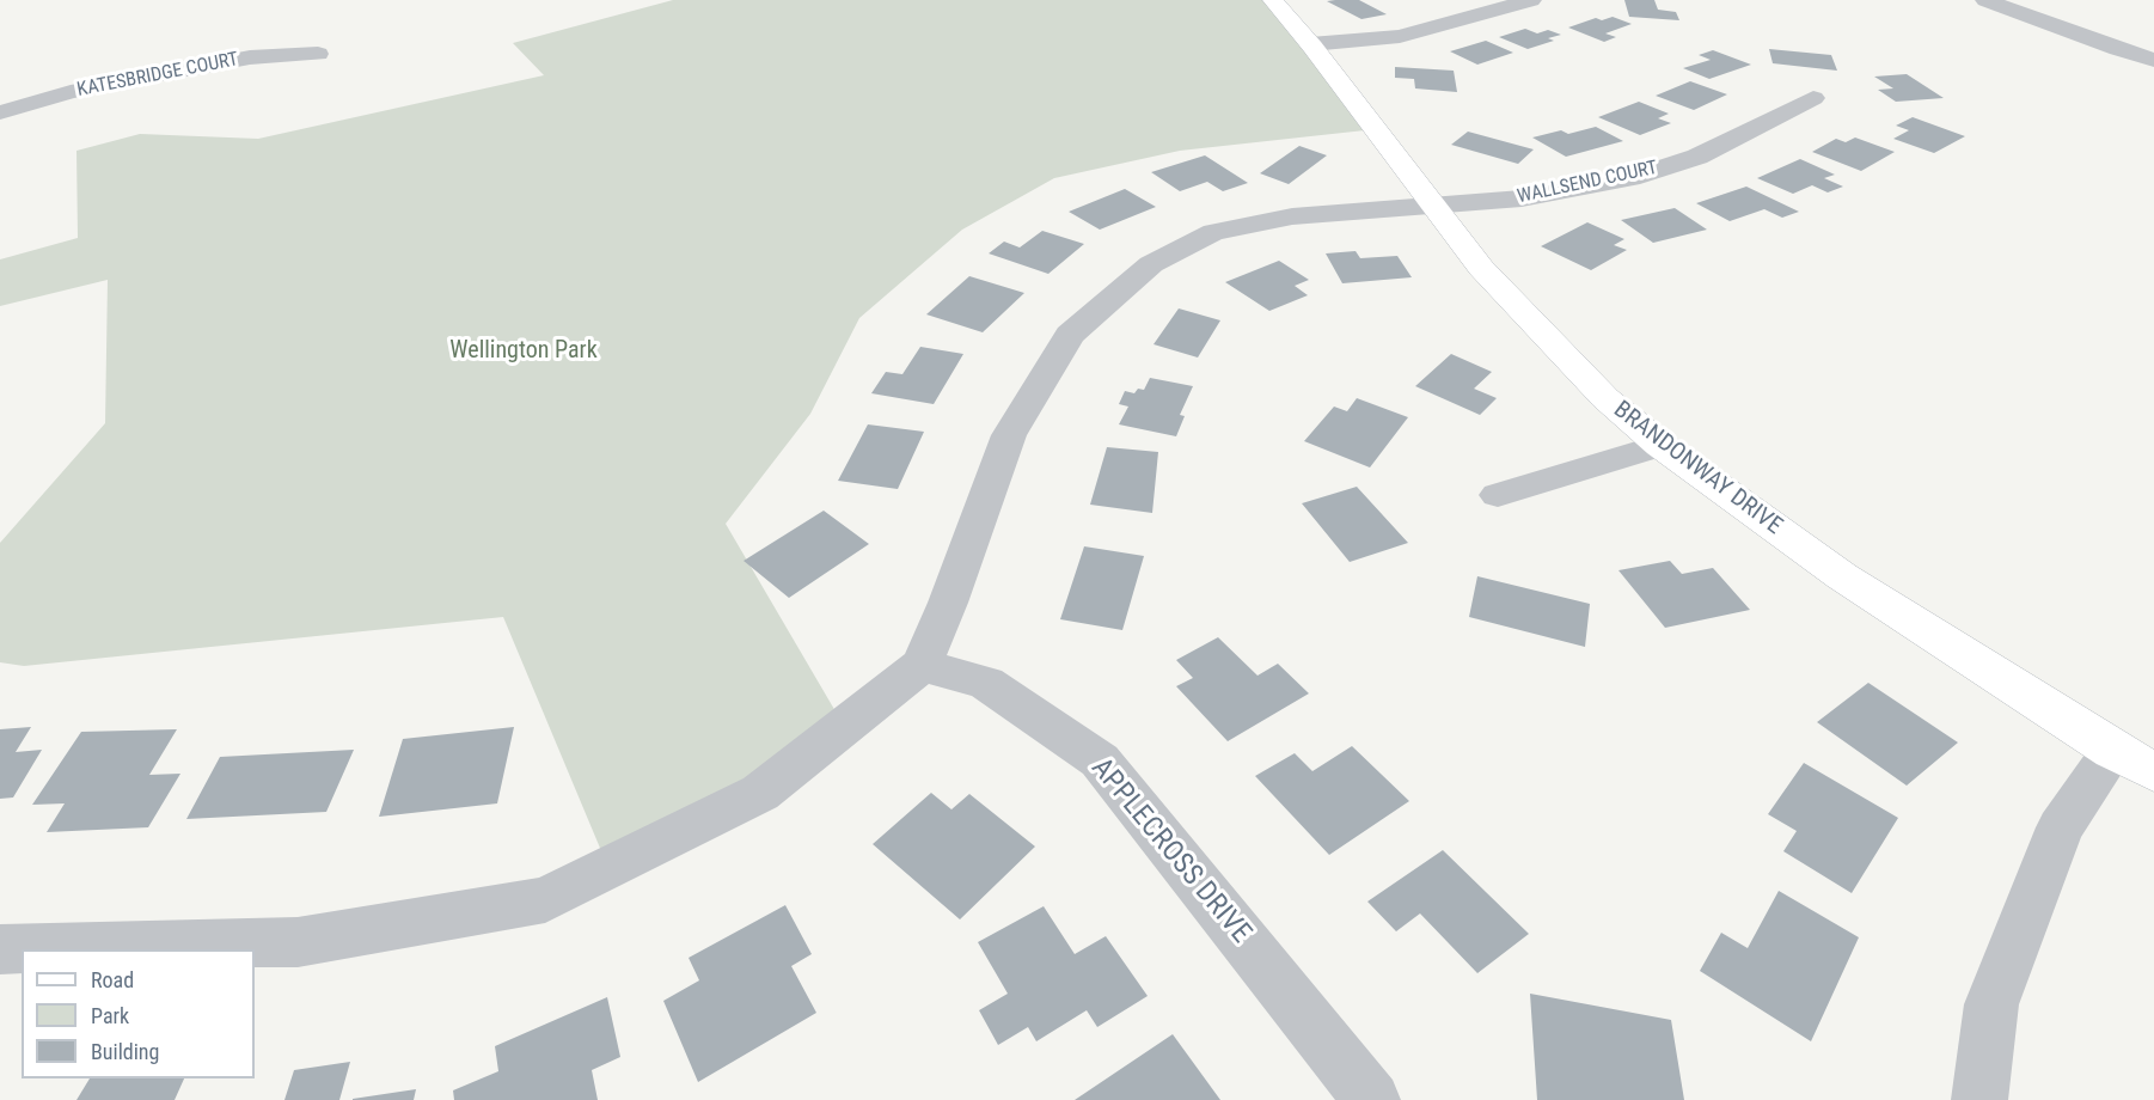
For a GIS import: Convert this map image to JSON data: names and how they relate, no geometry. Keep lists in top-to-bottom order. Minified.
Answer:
{"streets":{"street":["KATESBRIDGE COURT","WALLSEND COURT","BRANDONWAY DRIVE","APPLECROSS DRIVE"]},"crossings":[["WALLSEND COURT","BRANDONWAY DRIVE"],["WALLSEND COURT","APPLECROSS DRIVE"]],"parks":["Wellington Park"],"legend":["Road","Park","Building"]}
